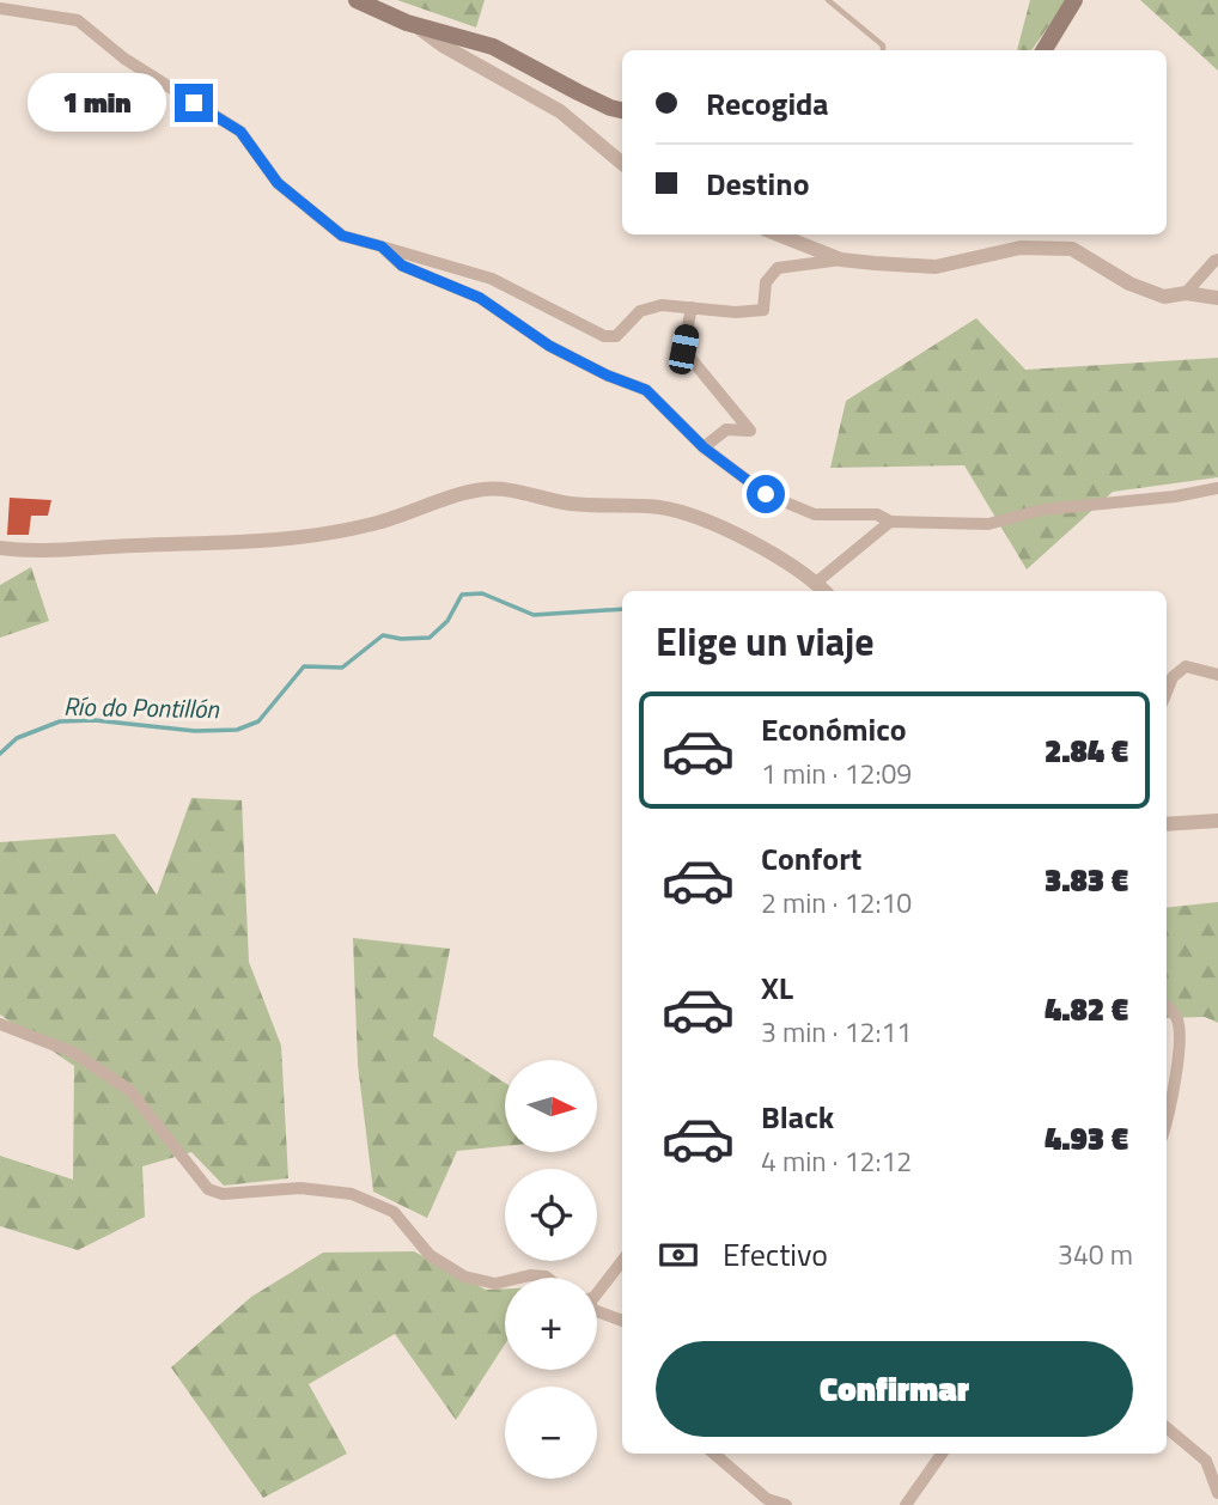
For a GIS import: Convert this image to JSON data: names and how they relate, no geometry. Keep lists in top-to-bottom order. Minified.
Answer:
{"water":["Río do Pontillón"],"north":"right","page":{"banner":["Recogida","Destino"],"bubble":"1 min","heading":"Elige un viaje","list":[{"name":"Económico","note":"1 min · 12:09","value":"2.84 €"},{"name":"Confort","note":"2 min · 12:10","value":"3.83 €"},{"name":"XL","note":"3 min · 12:11","value":"4.82 €"},{"name":"Black","note":"4 min · 12:12","value":"4.93 €"}],"map_buttons":["+","−"],"pay":["Efectivo","340 m"],"buttons":"Confirmar"}}
